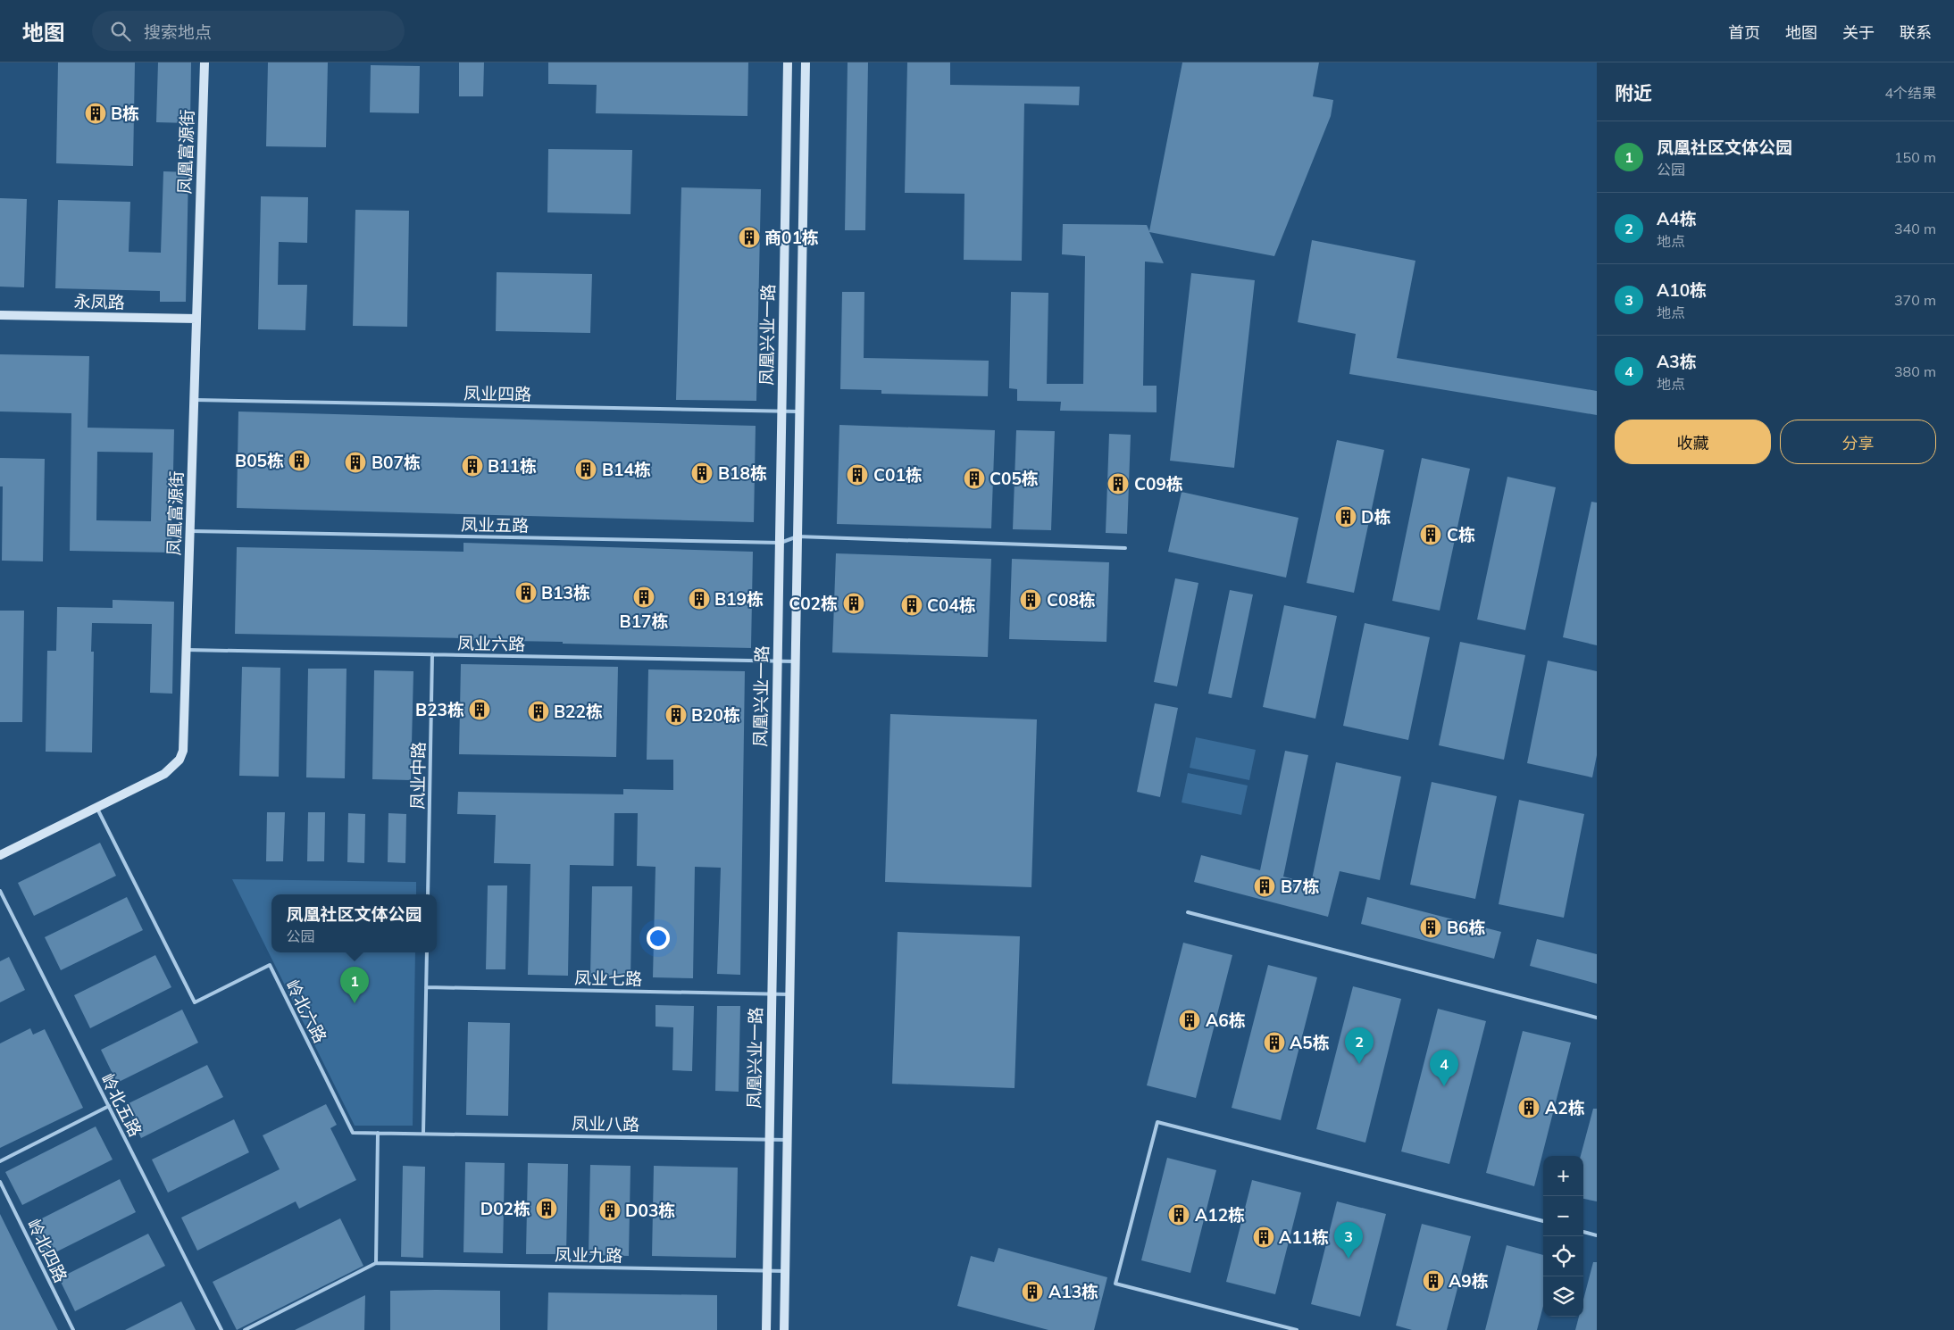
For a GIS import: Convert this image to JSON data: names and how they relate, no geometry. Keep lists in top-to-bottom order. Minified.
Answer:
{"streets":{"street":["凤凰富源街","永凤路","凤凰兴业一路"],"lane":["凤业四路","凤业五路","凤业六路","凤业中路","凤业七路","岭北六路","岭北五路","凤业八路","岭北四路","凤业九路"]},"crossings":[["凤凰富源街","永凤路"],["凤凰富源街","凤业四路"],["凤凰富源街","凤业五路"],["凤凰富源街","凤业六路"],["凤凰富源街","岭北六路"],["凤凰兴业一路","凤业四路"],["凤凰兴业一路","凤业五路"],["凤凰兴业一路","凤业六路"],["凤凰兴业一路","凤业七路"],["凤凰兴业一路","凤业八路"],["凤凰兴业一路","凤业九路"],["凤业六路","凤业中路"],["岭北六路","凤业八路"]],"places":{"building":["B栋","商01栋","B05栋","B07栋","B11栋","B14栋","B18栋","C01栋","C05栋","C09栋","D栋","C栋","B13栋","B17栋","B19栋","C08栋","C02栋","C04栋","B23栋","B22栋","B20栋","B7栋","B6栋","A6栋","A5栋","A2栋","D02栋","D03栋","A12栋","A11栋","A9栋","A13栋"]},"page":{"header":"地图","search":"搜索地点","nav":["首页","地图","关于","联系"],"heading":["附近","4个结果"],"list":[{"mark":"1","name":"凤凰社区文体公园","note":"公园","value":"150 m"},{"mark":"2","name":"A4栋","note":"地点","value":"340 m"},{"mark":"3","name":"A10栋","note":"地点","value":"370 m"},{"mark":"4","name":"A3栋","note":"地点","value":"380 m"}],"buttons":["收藏","分享"],"popup":["凤凰社区文体公园","公园"],"pins":["1","2","4","3"],"map_buttons":["+","−"]}}
